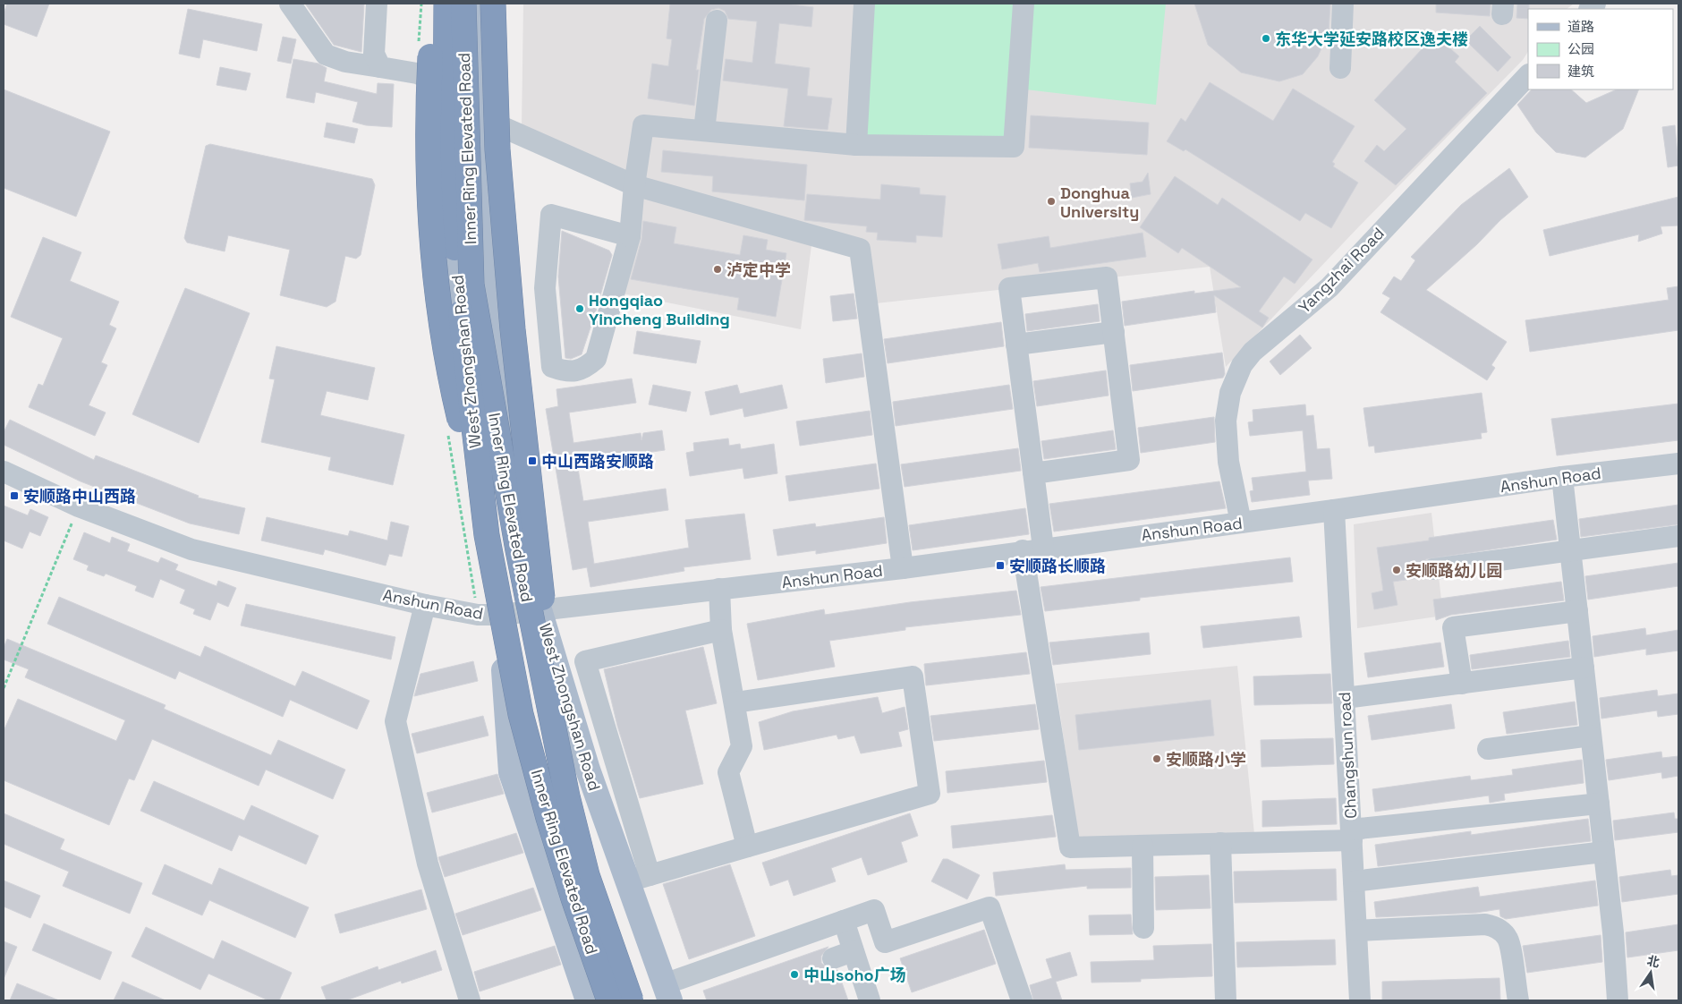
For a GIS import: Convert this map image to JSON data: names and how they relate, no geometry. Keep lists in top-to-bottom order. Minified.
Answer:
{"streets":{"highway":["Inner Ring Elevated Road"],"main road":["West Zhongshan Road"],"street":["Yangzhai Road","Anshun Road","Changshun road"]},"crossings":[["Yangzhai Road","Anshun Road"],["West Zhongshan Road","Anshun Road"],["Anshun Road","Changshun road"]],"places":{"other":["东华大学延安路校区逸夫楼","Donghua University","泸定中学","Hongqiao Yincheng Building","安顺路幼儿园","安顺路小学","中山soho广场"],"transit":["中山西路安顺路","安顺路中山西路","安顺路长顺路"]},"legend":["道路","公园","建筑"],"north":"top"}
